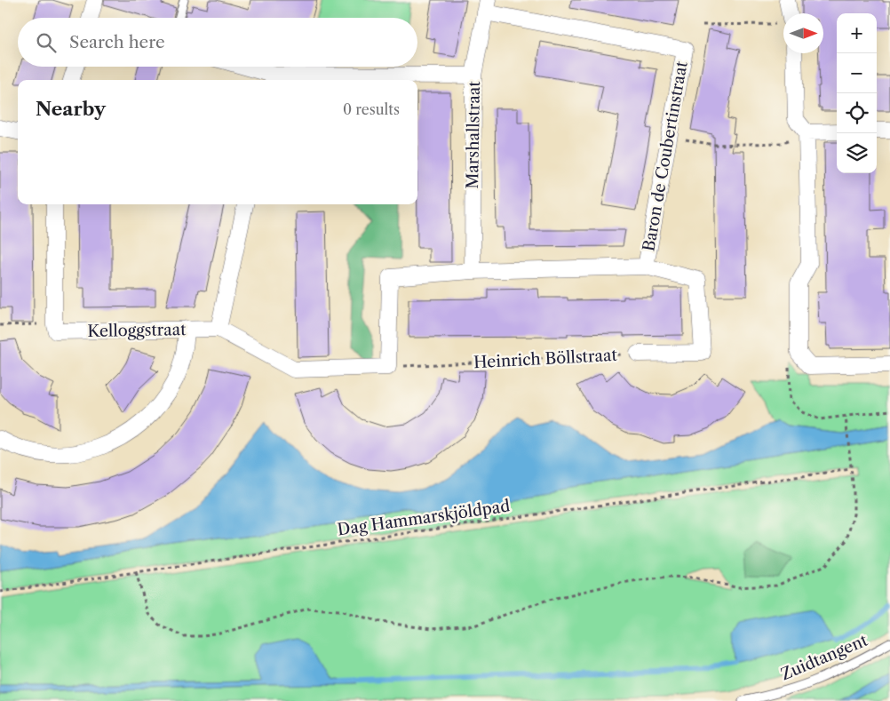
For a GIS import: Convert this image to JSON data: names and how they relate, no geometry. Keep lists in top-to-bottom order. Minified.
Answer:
{"streets":{"street":["Marshallstraat","Baron de Coubertinstraat","Kelloggstraat","Heinrich Böllstraat"],"lane":["Zuidtangent"],"path":["Dag Hammarskjöldpad"]},"crossings":[["Marshallstraat","Baron de Coubertinstraat"],["Baron de Coubertinstraat","Heinrich Böllstraat"],["Kelloggstraat","Heinrich Böllstraat"]],"north":"right","page":{"map_buttons":["+","−"],"search":"Search here","heading":["Nearby","0 results"]}}
